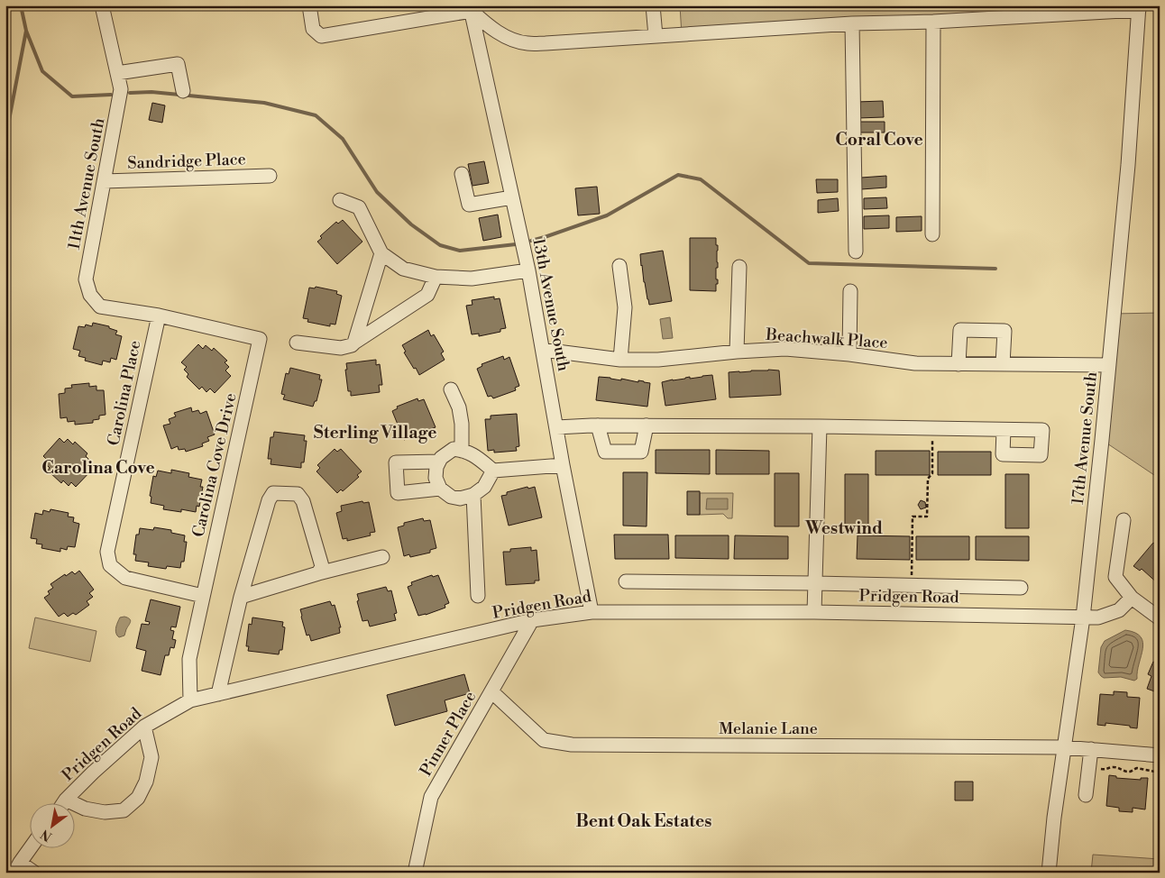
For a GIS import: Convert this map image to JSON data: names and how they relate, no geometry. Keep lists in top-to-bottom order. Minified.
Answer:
{"streets":{"street":["Sandridge Place","11th Avenue South","13th Avenue South","Beachwalk Place","Carolina Place","17th Avenue South","Carolina Cove Drive","Pridgen Road","Melanie Lane","Pinner Place"]},"crossings":[["Sandridge Place","11th Avenue South"],["11th Avenue South","Carolina Place"],["11th Avenue South","Carolina Cove Drive"],["13th Avenue South","Beachwalk Place"],["13th Avenue South","Pridgen Road"],["Beachwalk Place","17th Avenue South"],["Carolina Place","Carolina Cove Drive"],["17th Avenue South","Pridgen Road"],["17th Avenue South","Melanie Lane"],["Carolina Cove Drive","Pridgen Road"],["Pridgen Road","Pinner Place"],["Melanie Lane","Pinner Place"]],"districts":["Coral Cove","Sterling Village","Carolina Cove","Westwind","Bent Oak Estates"],"north":"bottom left"}
